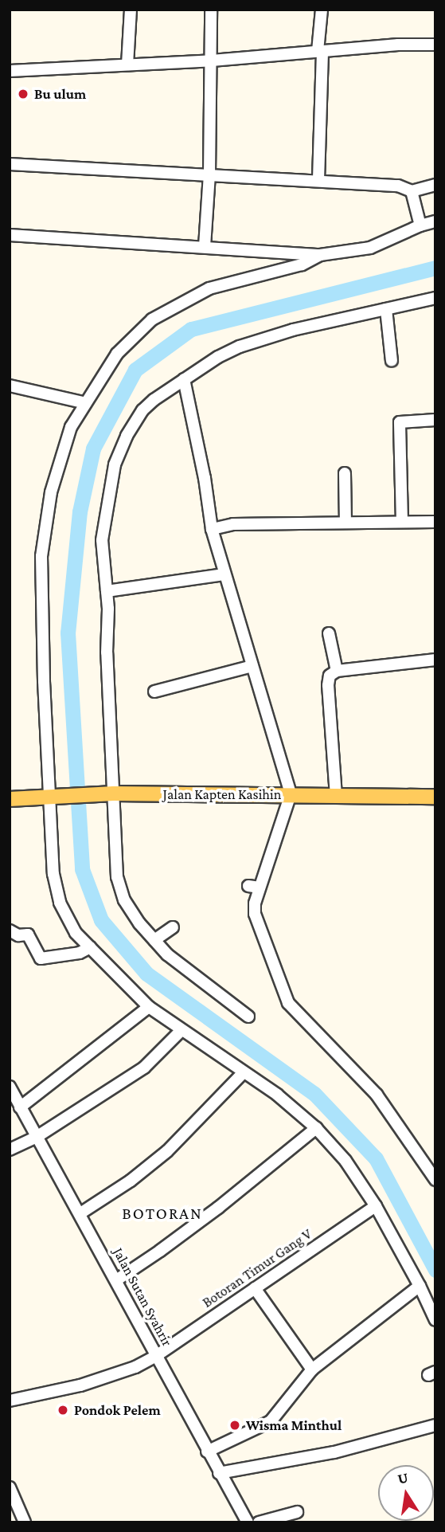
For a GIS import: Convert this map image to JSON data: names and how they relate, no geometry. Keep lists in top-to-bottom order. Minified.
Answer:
{"streets":{"main road":["Jalan Kapten Kasihin"],"street":["Botoran Timur Gang V","Jalan Sutan Syahrir"]},"crossings":[["Botoran Timur Gang V","Jalan Sutan Syahrir"]],"districts":["BOTORAN"],"places":["Bu ulum","Pondok Pelem","Wisma Minthul"],"north":"top"}
